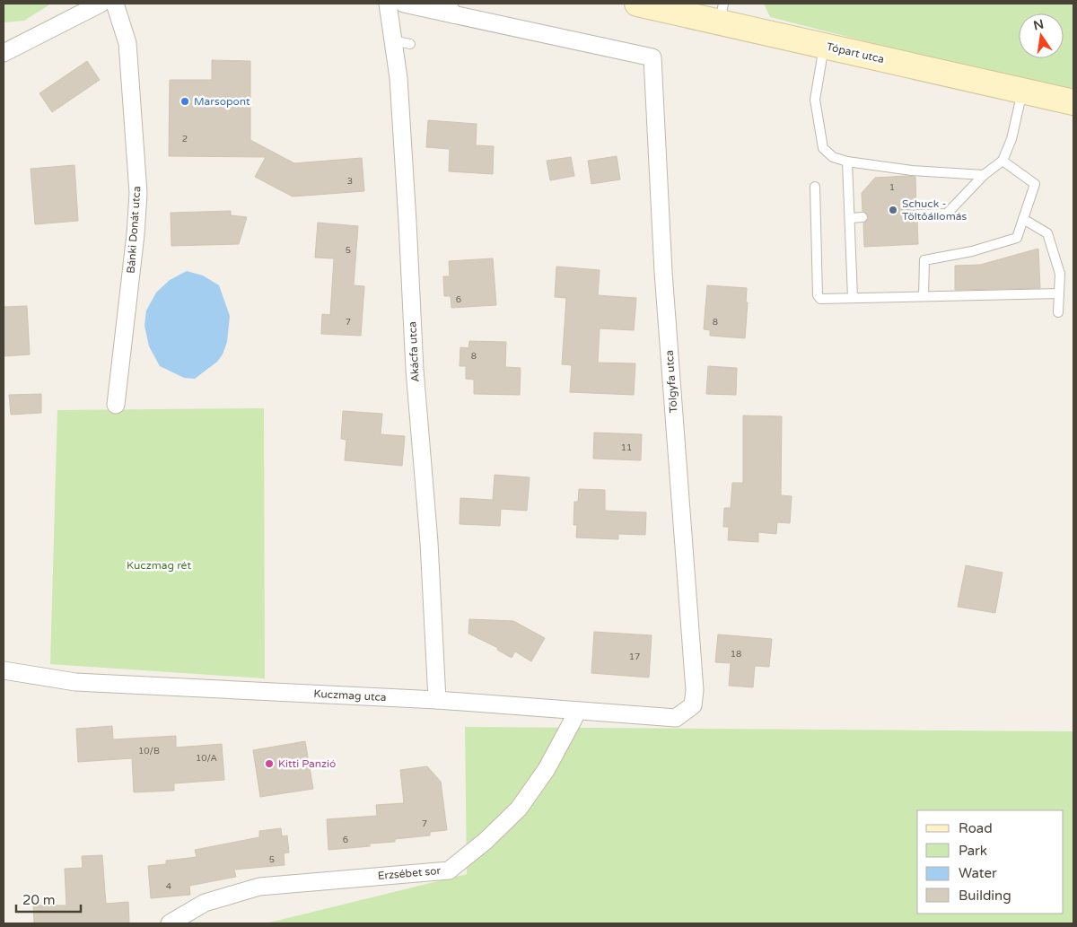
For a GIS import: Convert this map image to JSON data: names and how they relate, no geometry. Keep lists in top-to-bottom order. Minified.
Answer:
{"streets":{"main road":["Tópart utca"],"street":["Bánki Donát utca","Akácfa utca","Tölgyfa utca","Kuczmag utca","Erzsébet sor"]},"crossings":[["Akácfa utca","Kuczmag utca"],["Tölgyfa utca","Kuczmag utca"],["Kuczmag utca","Erzsébet sor"]],"parks":["Kuczmag rét"],"places":["Marsopont","Schuck - Töltőállomás","Kitti Panzió"],"house_numbers":["2","3","1","5","6","7","8","8","11","18","17","10/B","10/A","7","6","5","4"],"legend":["Road","Park","Water","Building"],"scale_bar":"20 m","north":"top"}
